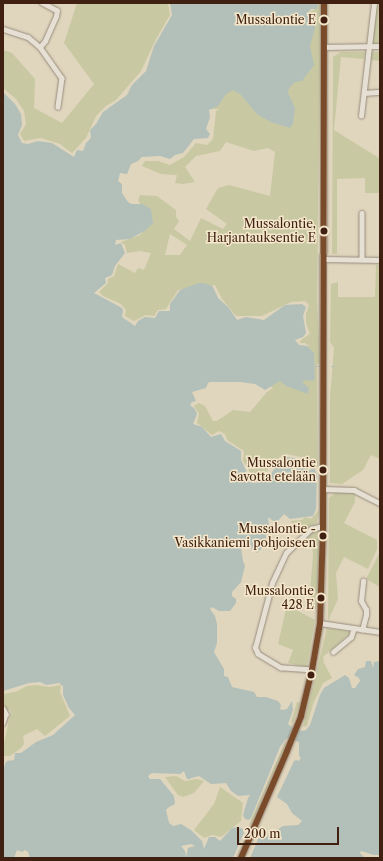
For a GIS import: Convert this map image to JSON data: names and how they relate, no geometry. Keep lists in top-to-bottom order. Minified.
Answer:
{"places":["Mussalontie E","Mussalontie, Harjantauksentie E","Mussalontie Savotta etelään","Mussalontie - Vasikkaniemi pohjoiseen","Mussalontie 428 E"],"scale_bar":"200 m"}
